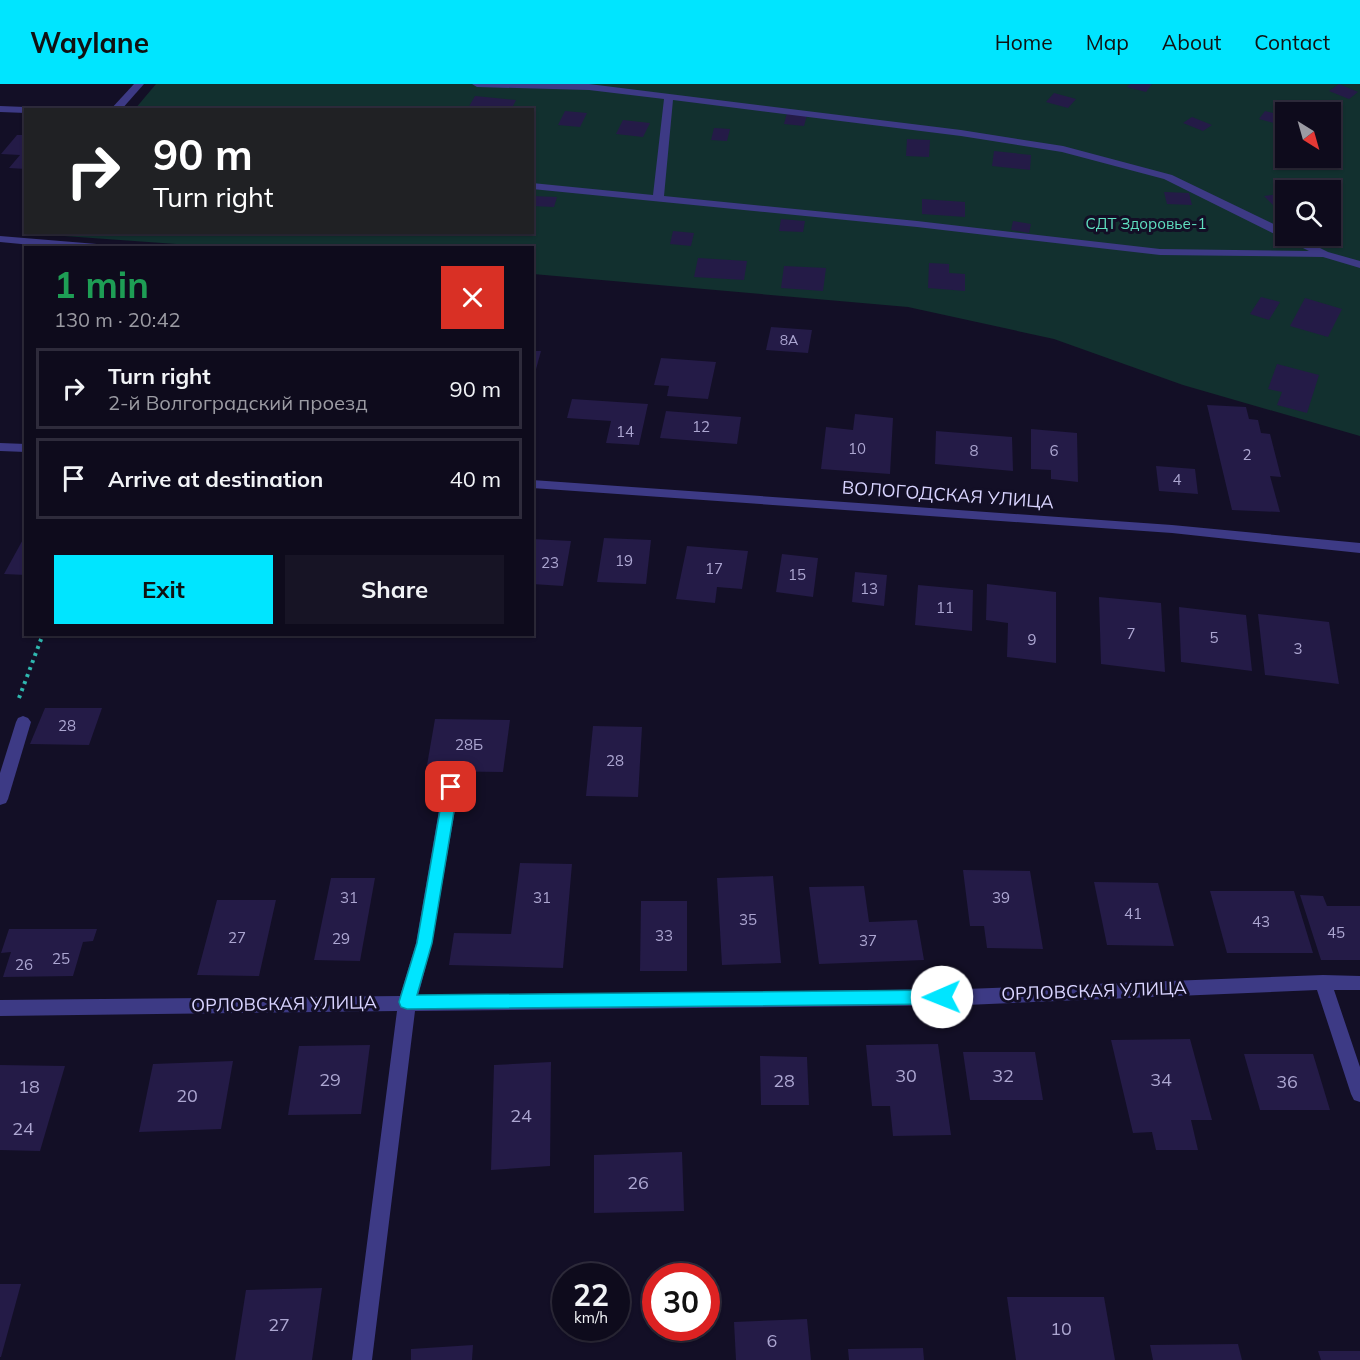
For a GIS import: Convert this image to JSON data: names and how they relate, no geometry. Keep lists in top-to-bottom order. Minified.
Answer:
{"streets":{"street":["ВОЛОГОДСКАЯ УЛИЦА","ОРЛОВСКАЯ УЛИЦА"]},"parks":["СДТ Здоровье-1"],"house_numbers":["8А","12","14","10","8","6","2","4","19","23","17","15","13","11","7","5","9","3","28","28Б","28","31","31","39","41","35","43","45","33","27","29","37","25","26","30","32","29","34","28","36","18","20","24","24","26","27","10","6"],"north":"bottom right","page":{"header":"Waylane","nav":["Home","Map","About","Contact"],"turn":["90 m","Turn right"],"heading":["1 min","130 m · 20:42"],"list":[{"name":"Turn right","note":"2-й Волгоградский проезд","value":"90 m"},{"name":"Arrive at destination","value":"40 m"}],"buttons":["Exit","Share"],"speed":"22 km/h","limit":"30"}}
